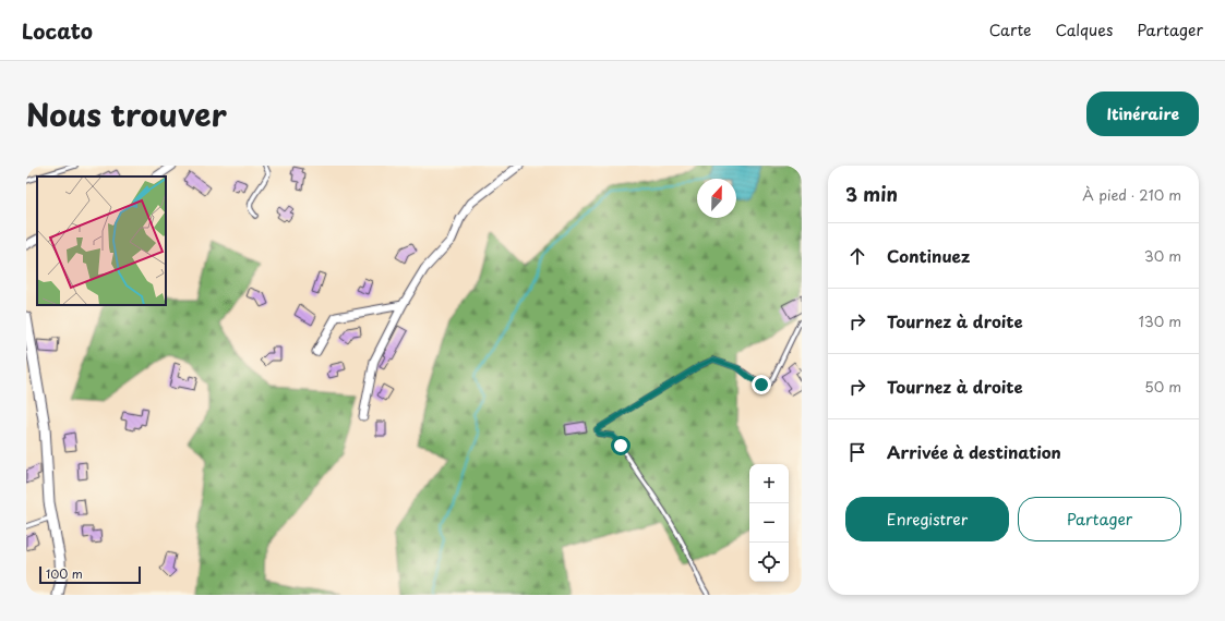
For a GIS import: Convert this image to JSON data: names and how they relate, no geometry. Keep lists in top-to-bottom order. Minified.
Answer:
{"scale_bar":"100 m","north":"top","page":{"header":"Locato","nav":["Carte","Calques","Partager"],"title":"Nous trouver","buttons":["Itinéraire",["Enregistrer","Partager"]],"heading":["3 min","À pied · 210 m"],"list":[["Continuez","30 m"],["Tournez à droite","130 m"],["Tournez à droite","50 m"],"Arrivée à destination"],"map_buttons":["+","−"],"scale":"100 m"}}
